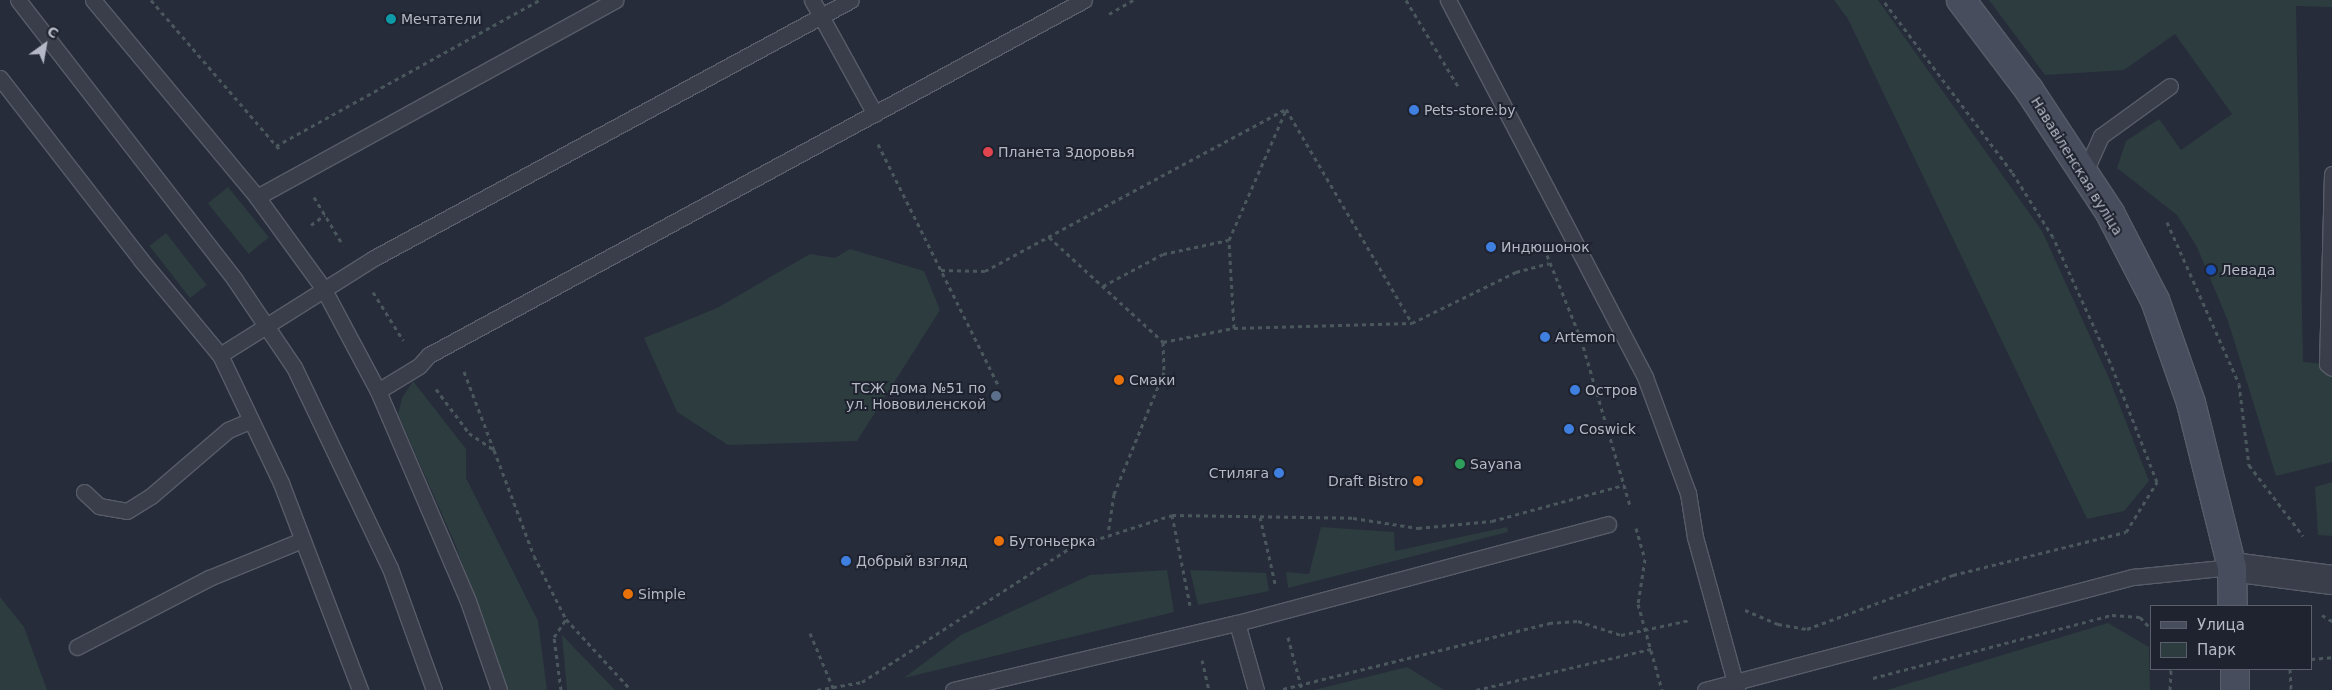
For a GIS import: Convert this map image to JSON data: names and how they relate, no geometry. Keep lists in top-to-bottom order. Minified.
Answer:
{"streets":{"street":["Нававіленская вуліца"]},"places":["Мечтатели","Pets-store.by","Планета Здоровья","Индюшонок","Левада","Artemon","Смаки","Остров","ТСЖ дома №51 по ул. Нововиленской","Coswick","Sayana","Стиляга","Draft Bistro","Бутоньерка","Добрый взгляд","Simple"],"legend":["Улица","Парк"],"north":"top right"}
